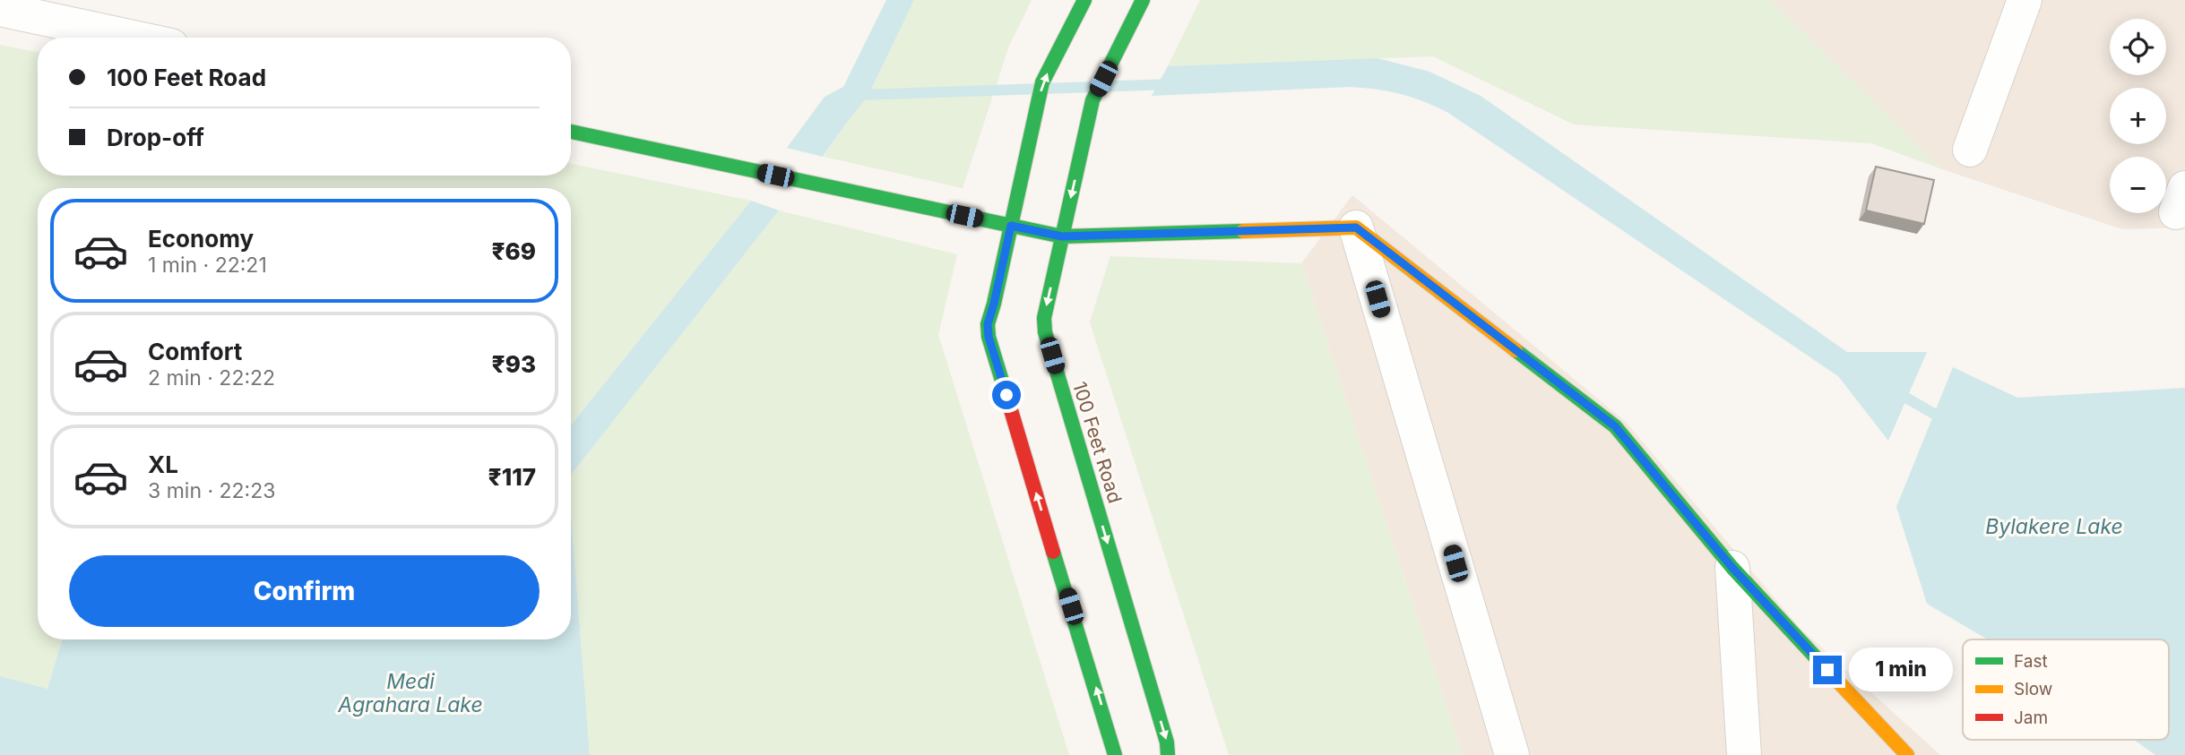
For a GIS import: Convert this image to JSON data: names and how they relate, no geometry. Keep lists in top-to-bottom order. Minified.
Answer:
{"streets":{"main road":["100 Feet Road"]},"water":["Bylakere Lake","Medi Agrahara Lake"],"legend":["Fast","Slow","Jam"],"page":{"map_buttons":["+","−"],"banner":["100 Feet Road","Drop-off"],"list":[{"name":"Economy","note":"1 min · 22:21","value":"₹69"},{"name":"Comfort","note":"2 min · 22:22","value":"₹93"},{"name":"XL","note":"3 min · 22:23","value":"₹117"}],"buttons":"Confirm","bubble":"1 min"}}
